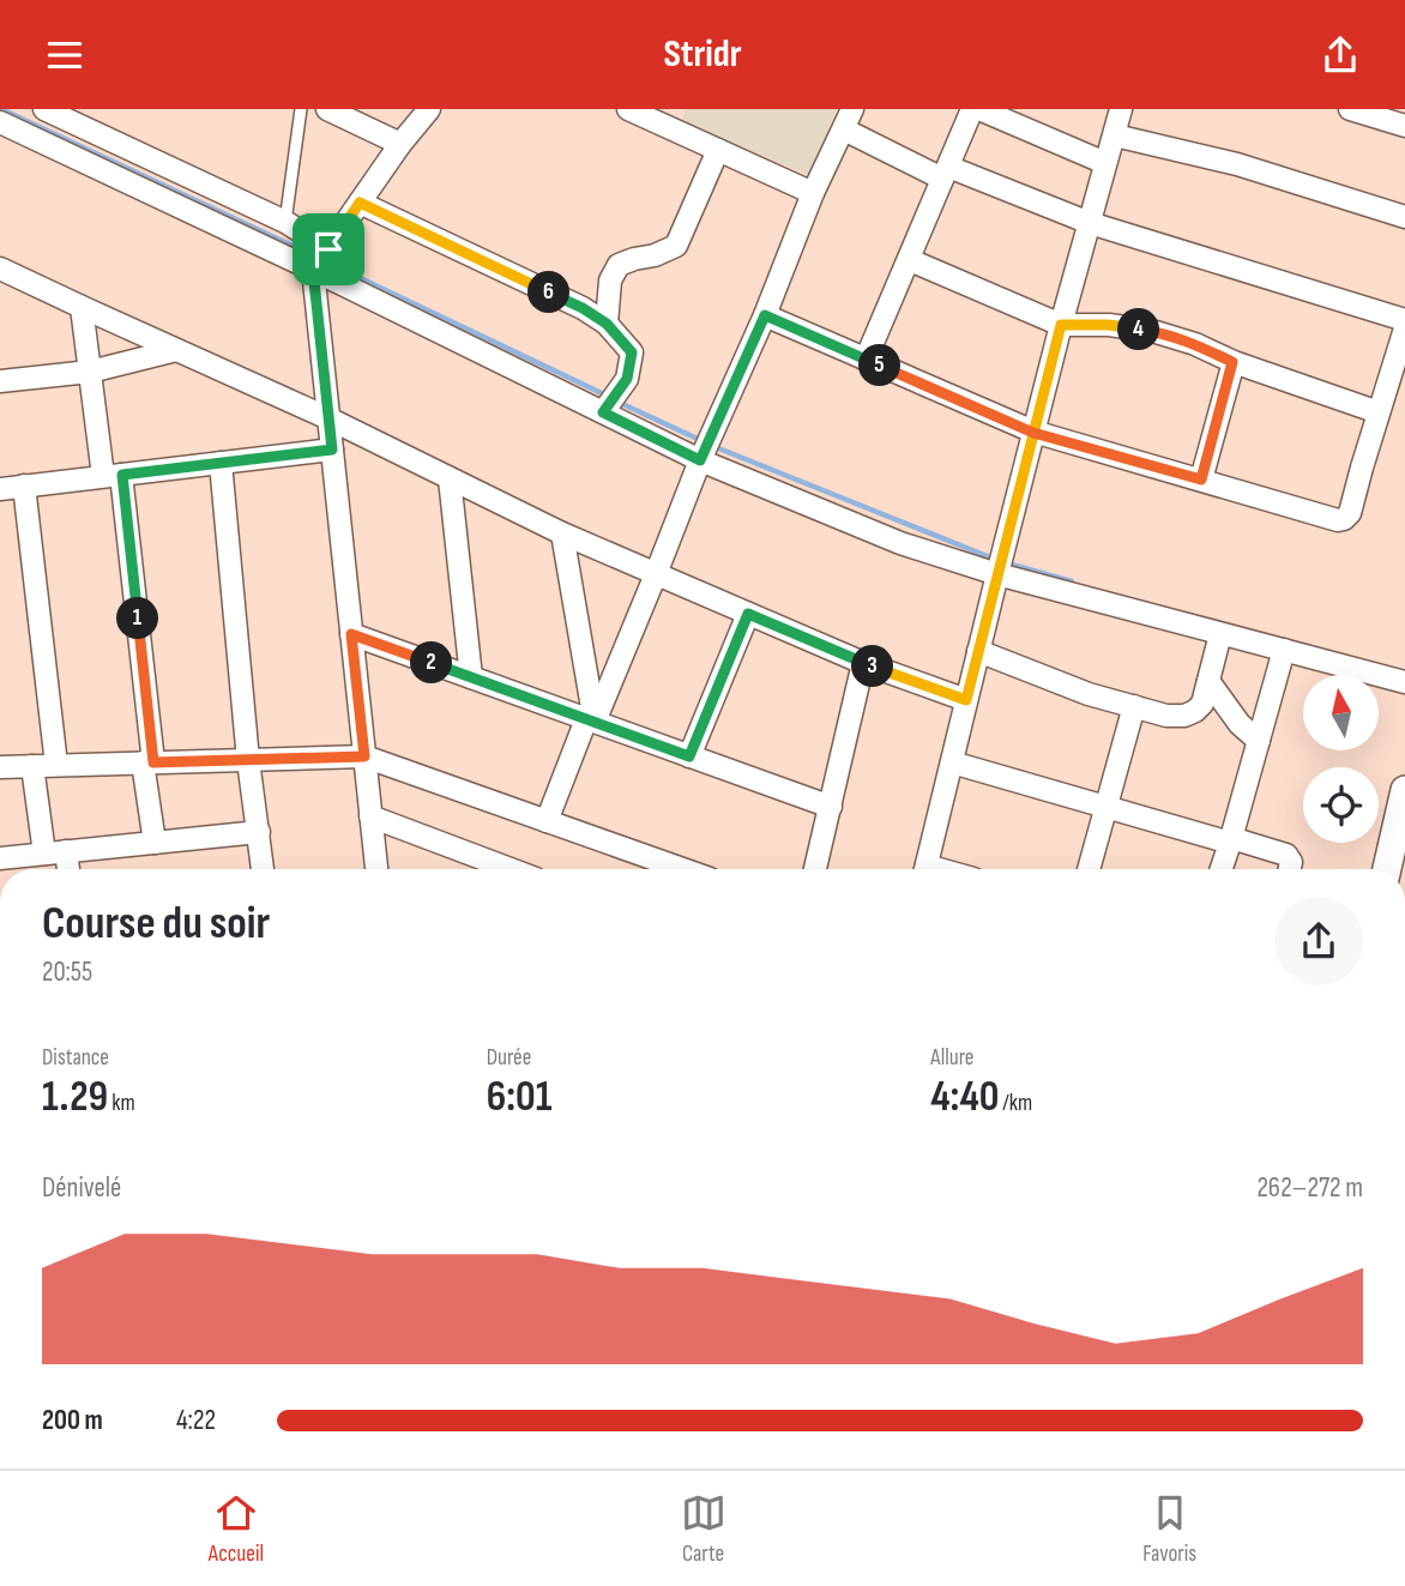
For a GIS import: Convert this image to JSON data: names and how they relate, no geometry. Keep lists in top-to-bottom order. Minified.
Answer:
{"north":"top","page":{"header":"Stridr","pins":["6","4","5","1","2","3"],"heading":["Course du soir","20:55"],"stats":[["Distance","1.29 km"],["Durée","6:01"],["Allure","4:40 /km"]],"chart":["Dénivelé","262–272 m"],"list":[{"name":"200 m","note":"4:22"}],"tabs":["Accueil","Carte","Favoris"]}}
